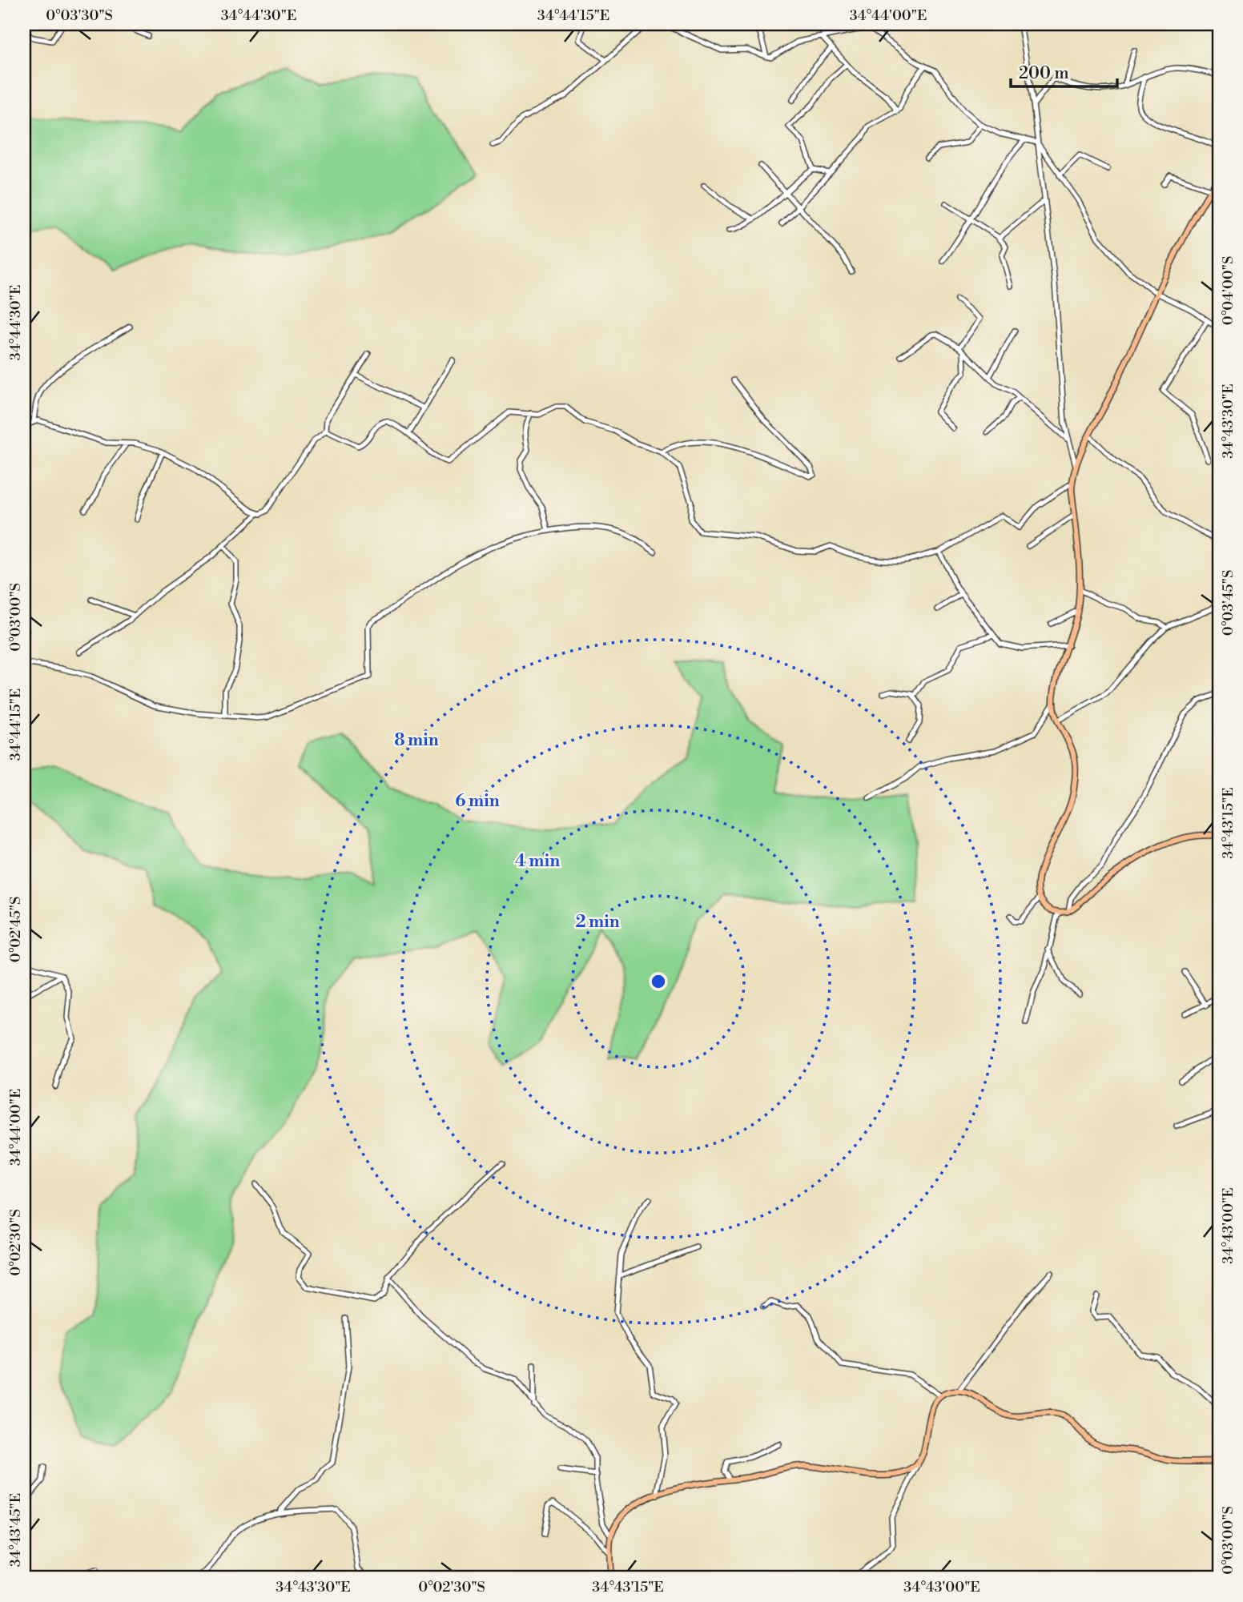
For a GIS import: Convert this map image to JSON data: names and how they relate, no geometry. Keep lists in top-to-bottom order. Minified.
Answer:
{"scale_bar":"200 m","coordinates":["0°03'30\"S","34°44'30\"E","34°44'15\"E","34°44'00\"E","0°04'00\"S","34°43'30\"E","0°03'45\"S","0°03'00\"S","34°43'15\"E","0°02'45\"S","34°43'00\"E","0°02'30\"S","34°43'45\"E"],"rings":["8 min","6 min","4 min","2 min"]}
